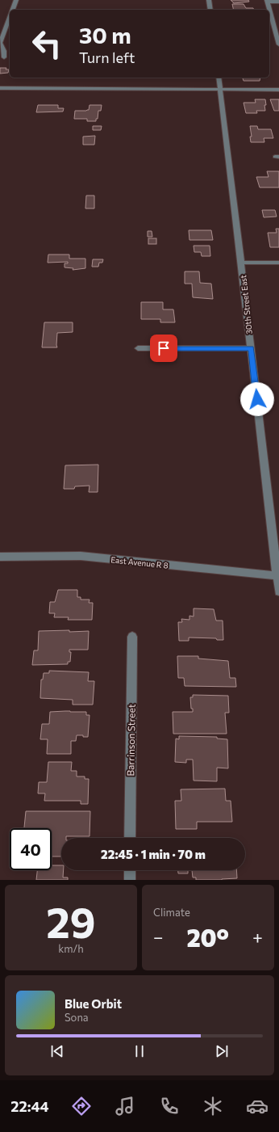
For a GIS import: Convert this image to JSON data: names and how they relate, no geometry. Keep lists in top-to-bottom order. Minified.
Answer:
{"streets":{"street":["30th Street East","East Avenue R 8","Barrinson Street"]},"crossings":[["30th Street East","East Avenue R 8"]],"page":{"turn":["30 m","Turn left"],"limit":"40","trip":"22:45 · 1 min · 70 m","tile":[["29","km/h"],"Climate"],"heat":["−","20°","+"],"song":["Blue Orbit","Sona"],"tabs":"22:44"}}
